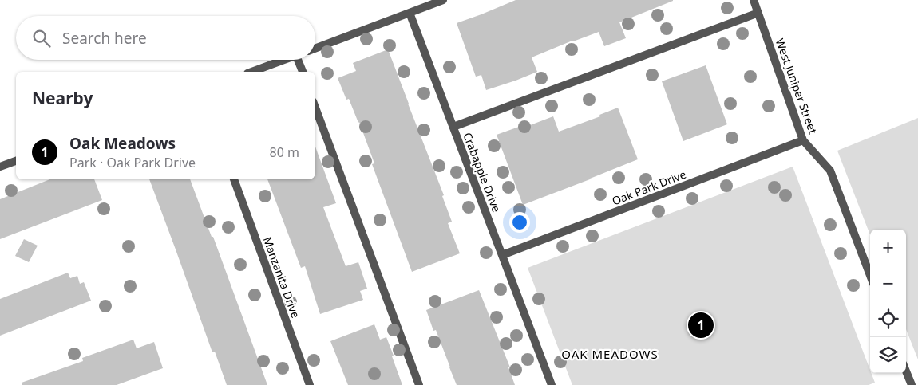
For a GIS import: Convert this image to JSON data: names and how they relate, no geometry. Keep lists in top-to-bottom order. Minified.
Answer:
{"streets":{"street":["West Juniper Street","Crabapple Drive","Oak Park Drive","Manzanita Drive"]},"crossings":[["West Juniper Street","Oak Park Drive"],["Crabapple Drive","Oak Park Drive"]],"districts":["OAK MEADOWS"],"page":{"search":"Search here","heading":"Nearby","list":[{"mark":"1","name":"Oak Meadows","note":"Park · Oak Park Drive","value":"80 m"}],"map_buttons":["+","−"],"pins":"1"}}
